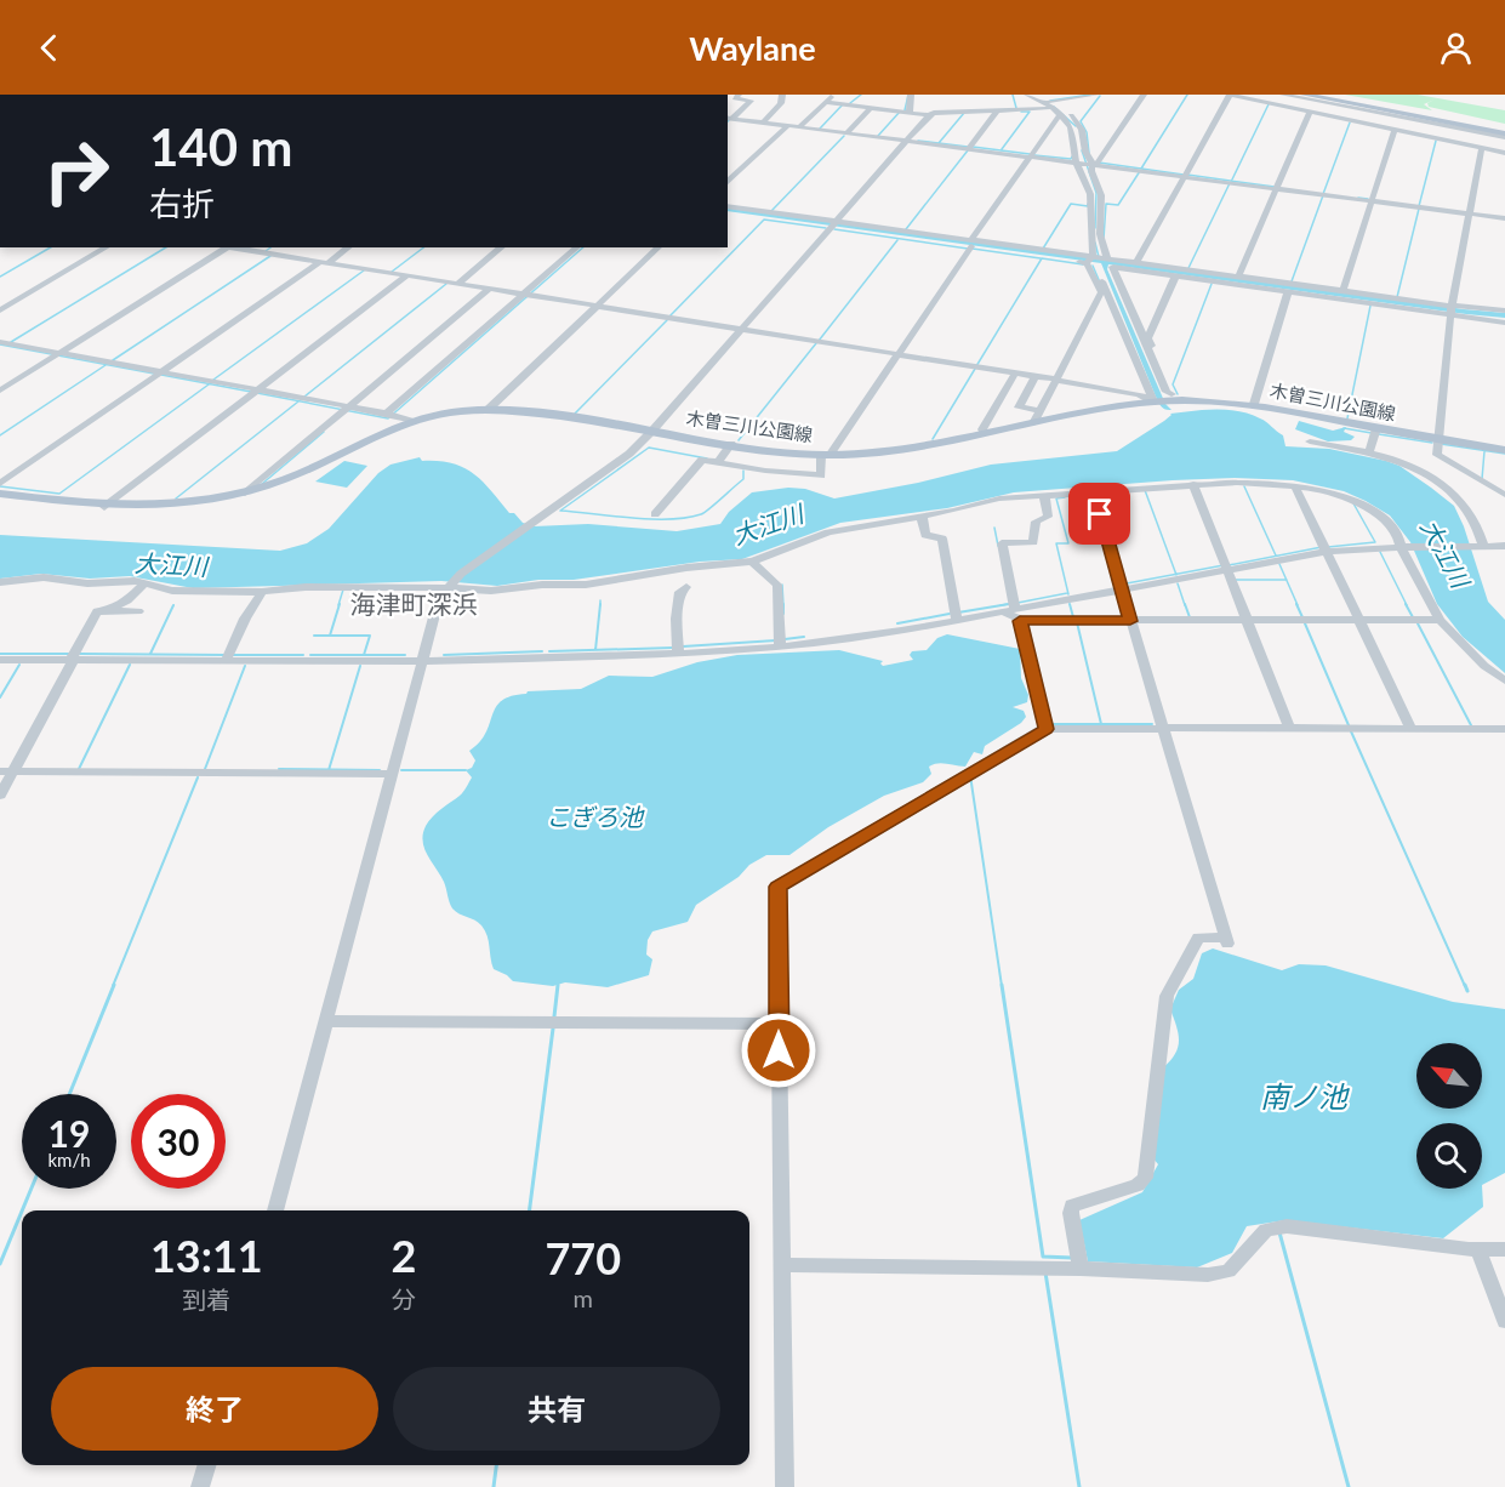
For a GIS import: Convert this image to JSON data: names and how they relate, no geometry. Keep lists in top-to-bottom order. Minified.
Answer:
{"streets":{"main road":["木曽三川公園線"]},"districts":["海津町深浜"],"water":["大江川","こぎろ池","南ノ池"],"north":"top left","page":{"header":"Waylane","turn":["140 m","右折"],"speed":"19 km/h","limit":"30","eta":["13:11","到着","2","分","770","m"],"buttons":["終了","共有"]}}
